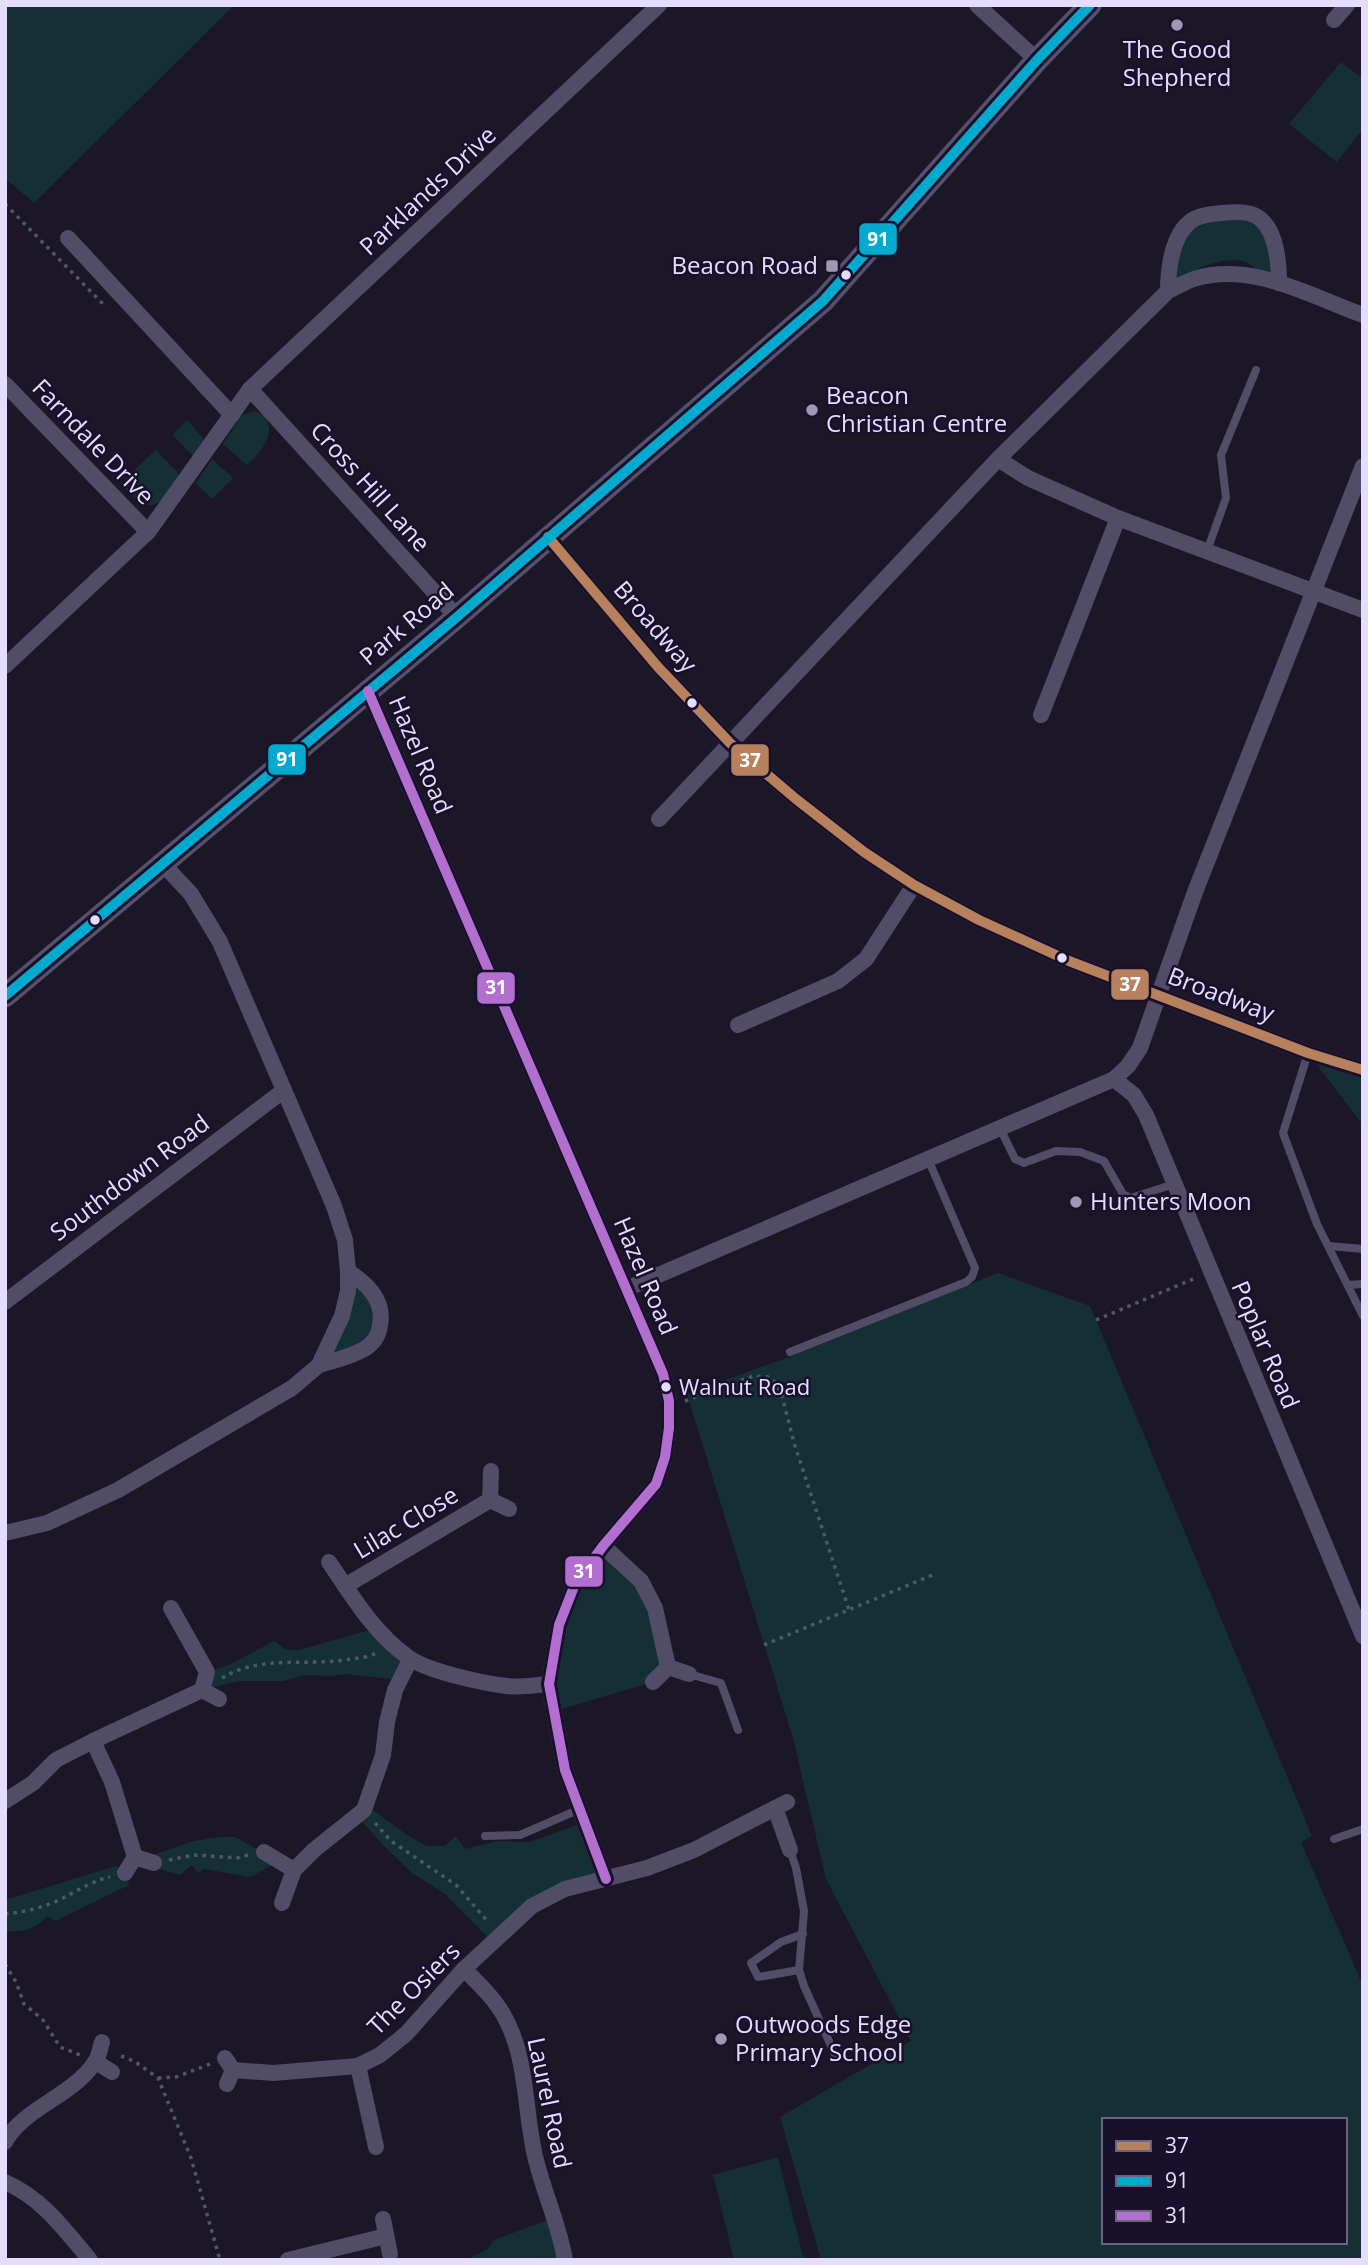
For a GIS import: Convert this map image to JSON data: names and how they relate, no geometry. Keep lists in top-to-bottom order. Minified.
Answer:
{"streets":{"street":["Parklands Drive","Farndale Drive","Cross Hill Lane","Park Road","Broadway","Hazel Road","Southdown Road","Poplar Road","Lilac Close","The Osiers","Laurel Road"]},"crossings":[["Parklands Drive","Farndale Drive"],["Parklands Drive","Cross Hill Lane"],["Cross Hill Lane","Park Road"],["Park Road","Broadway"],["Park Road","Hazel Road"],["Hazel Road","The Osiers"],["The Osiers","Laurel Road"]],"places":{"other":["The Good Shepherd","Beacon Christian Centre","Hunters Moon","Walnut Road","Outwoods Edge Primary School"],"transit":["Beacon Road"]},"lines":["transit line 91","transit line 37","transit line 31"],"legend":["37","91","31"]}
